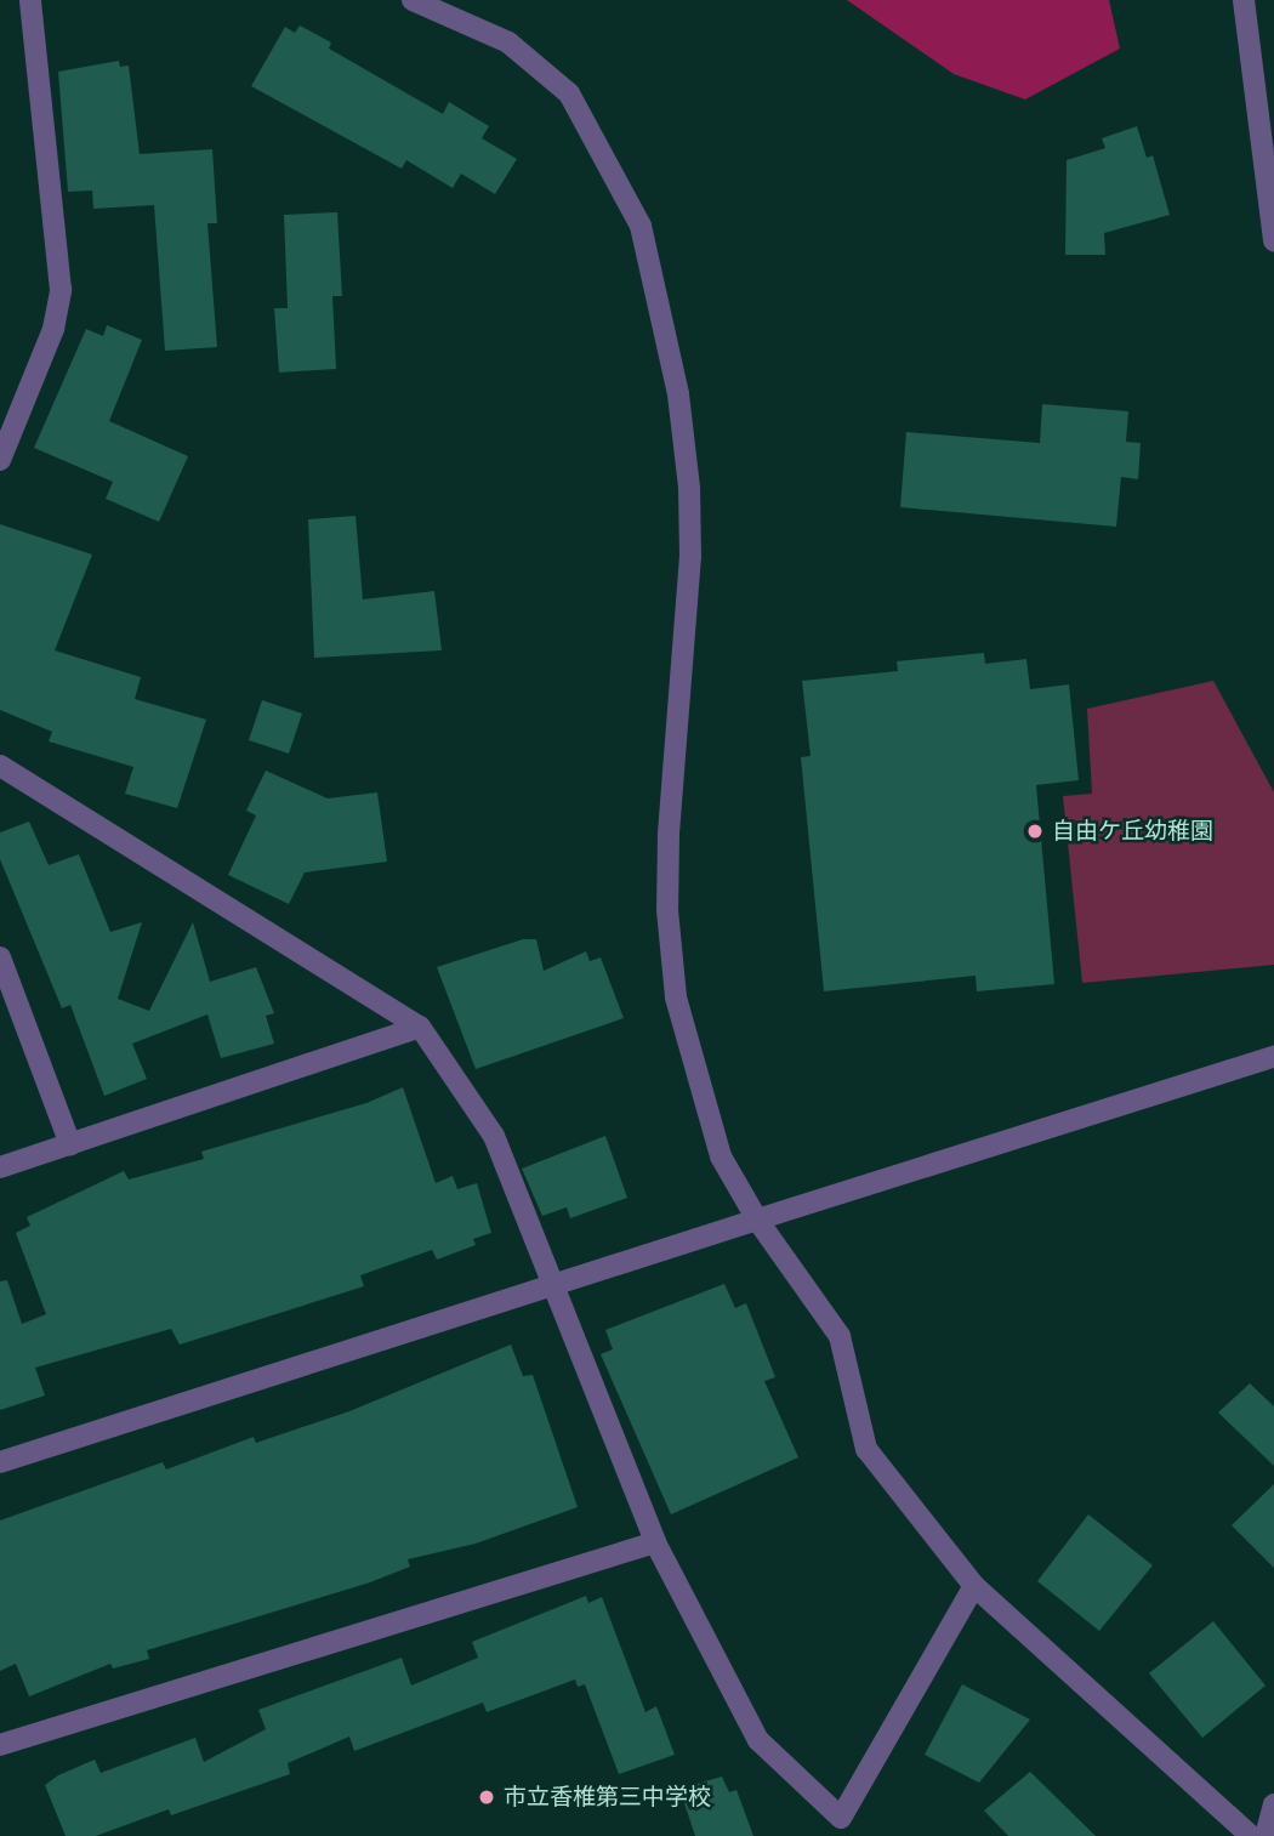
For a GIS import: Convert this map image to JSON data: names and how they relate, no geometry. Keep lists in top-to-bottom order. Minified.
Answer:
{"places":["自由ケ丘幼稚園","市立香椎第三中学校"]}
